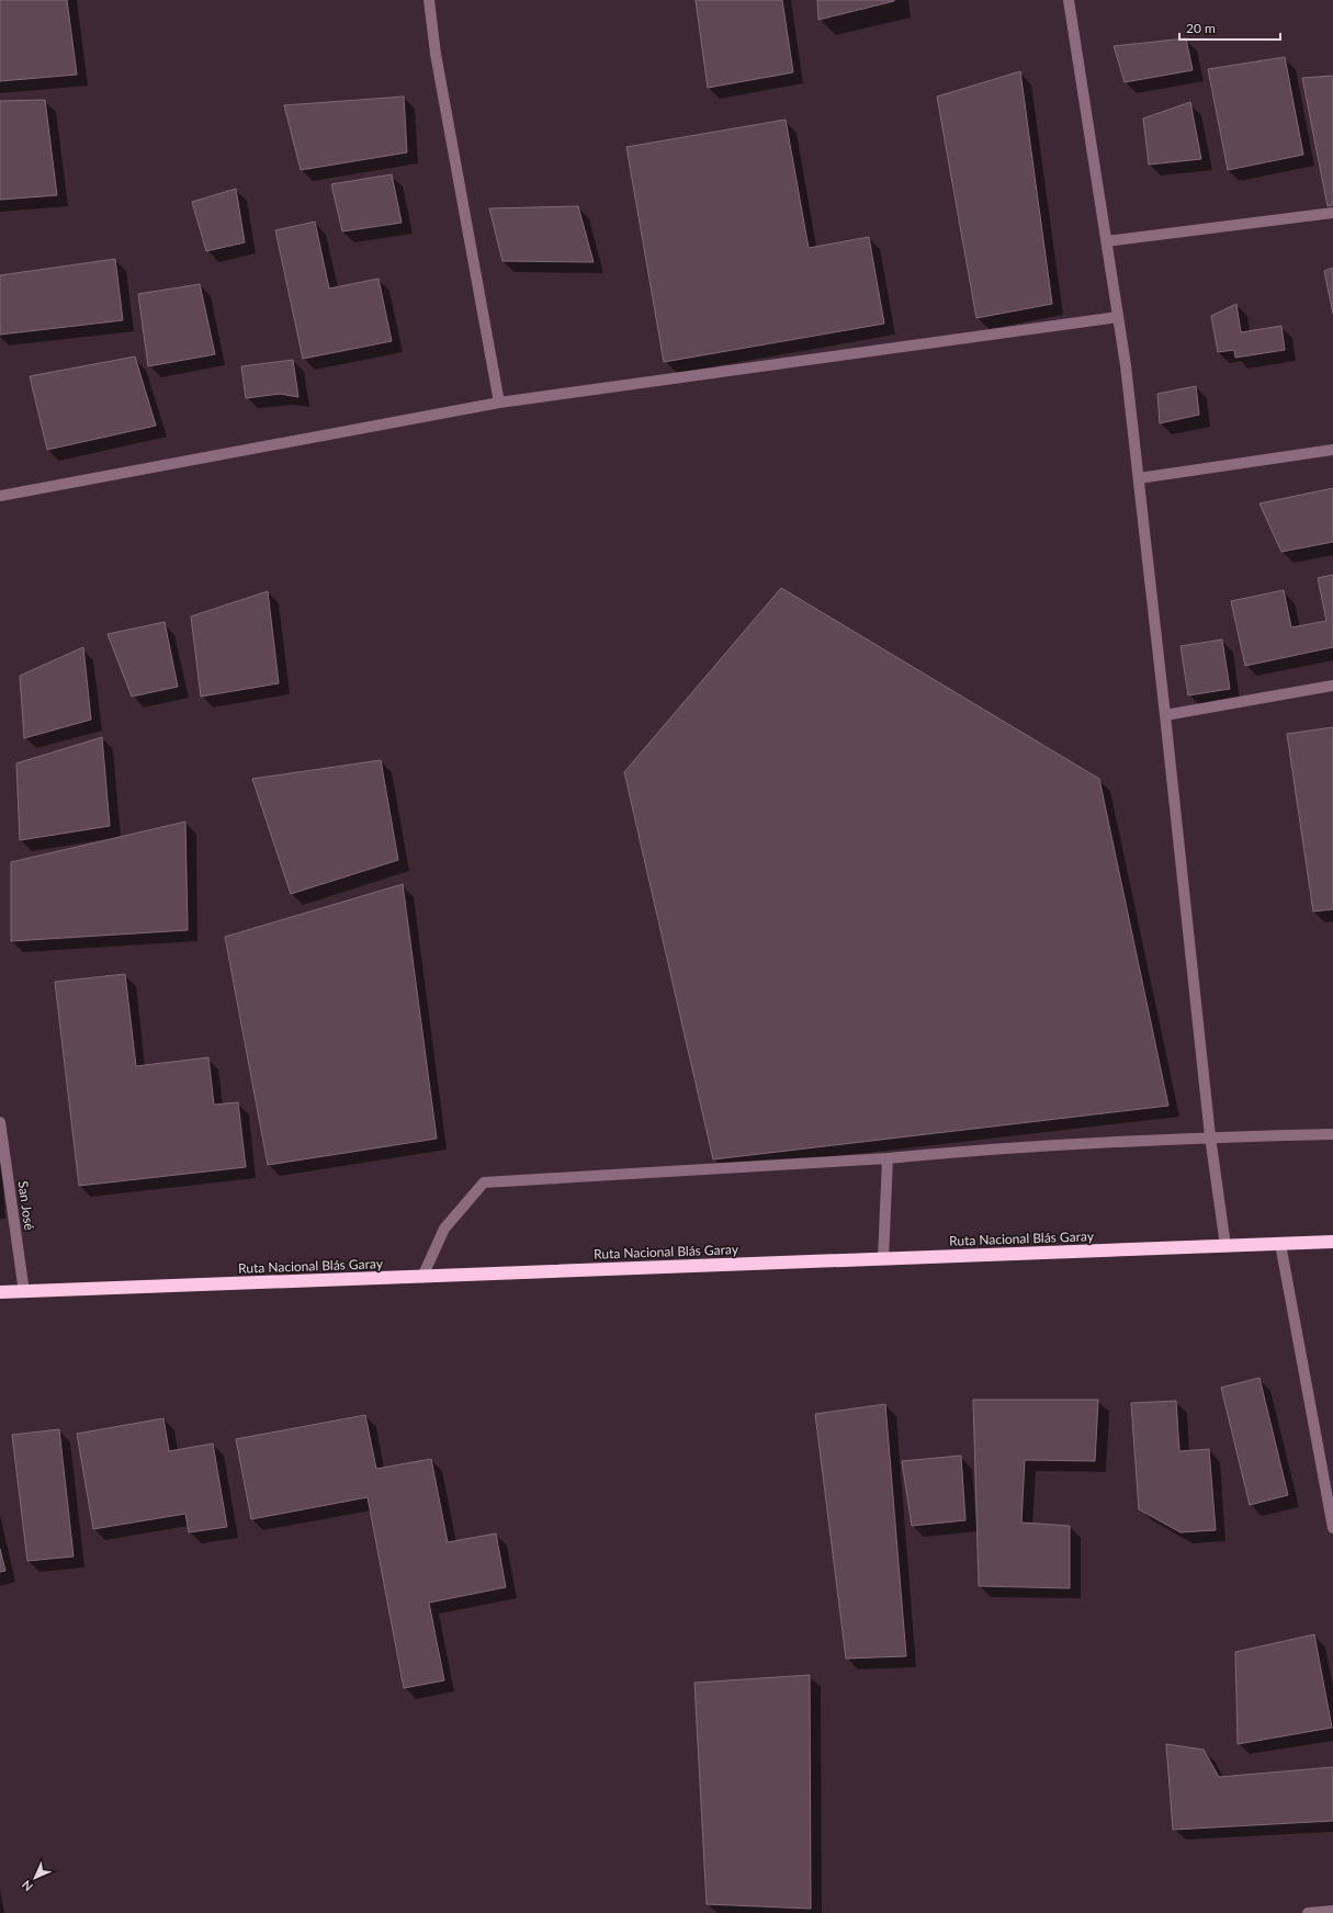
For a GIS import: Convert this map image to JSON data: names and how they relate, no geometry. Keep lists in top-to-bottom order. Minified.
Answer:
{"streets":{"highway":["Ruta Nacional Blás Garay"],"street":["San José"]},"crossings":[["San José","Ruta Nacional Blás Garay"]],"scale_bar":"20 m","north":"bottom left"}
